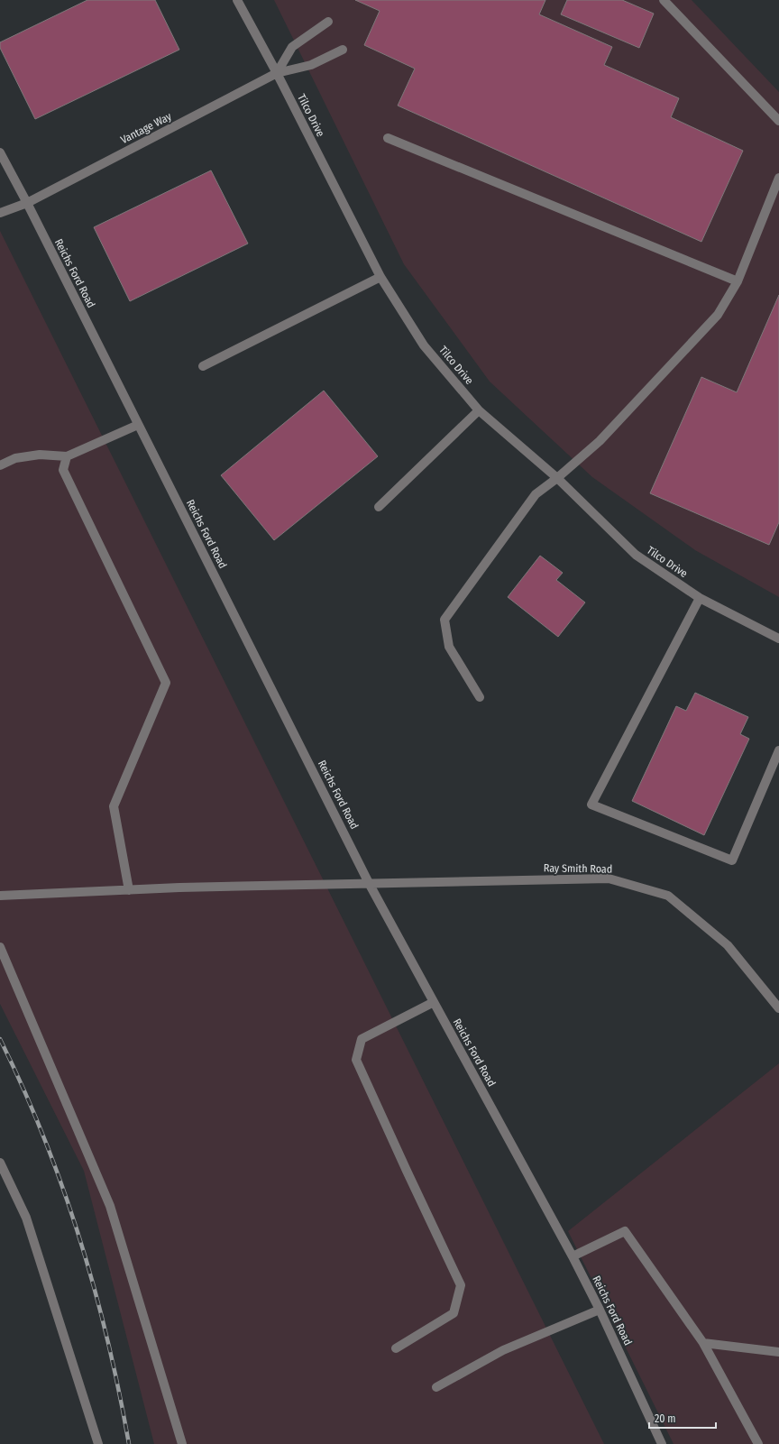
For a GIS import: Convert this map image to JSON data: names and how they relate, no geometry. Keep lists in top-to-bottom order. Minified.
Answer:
{"streets":{"street":["Tilco Drive","Vantage Way","Reichs Ford Road","Ray Smith Road"]},"crossings":[["Tilco Drive","Vantage Way"],["Vantage Way","Reichs Ford Road"],["Reichs Ford Road","Ray Smith Road"]],"scale_bar":"20 m"}
